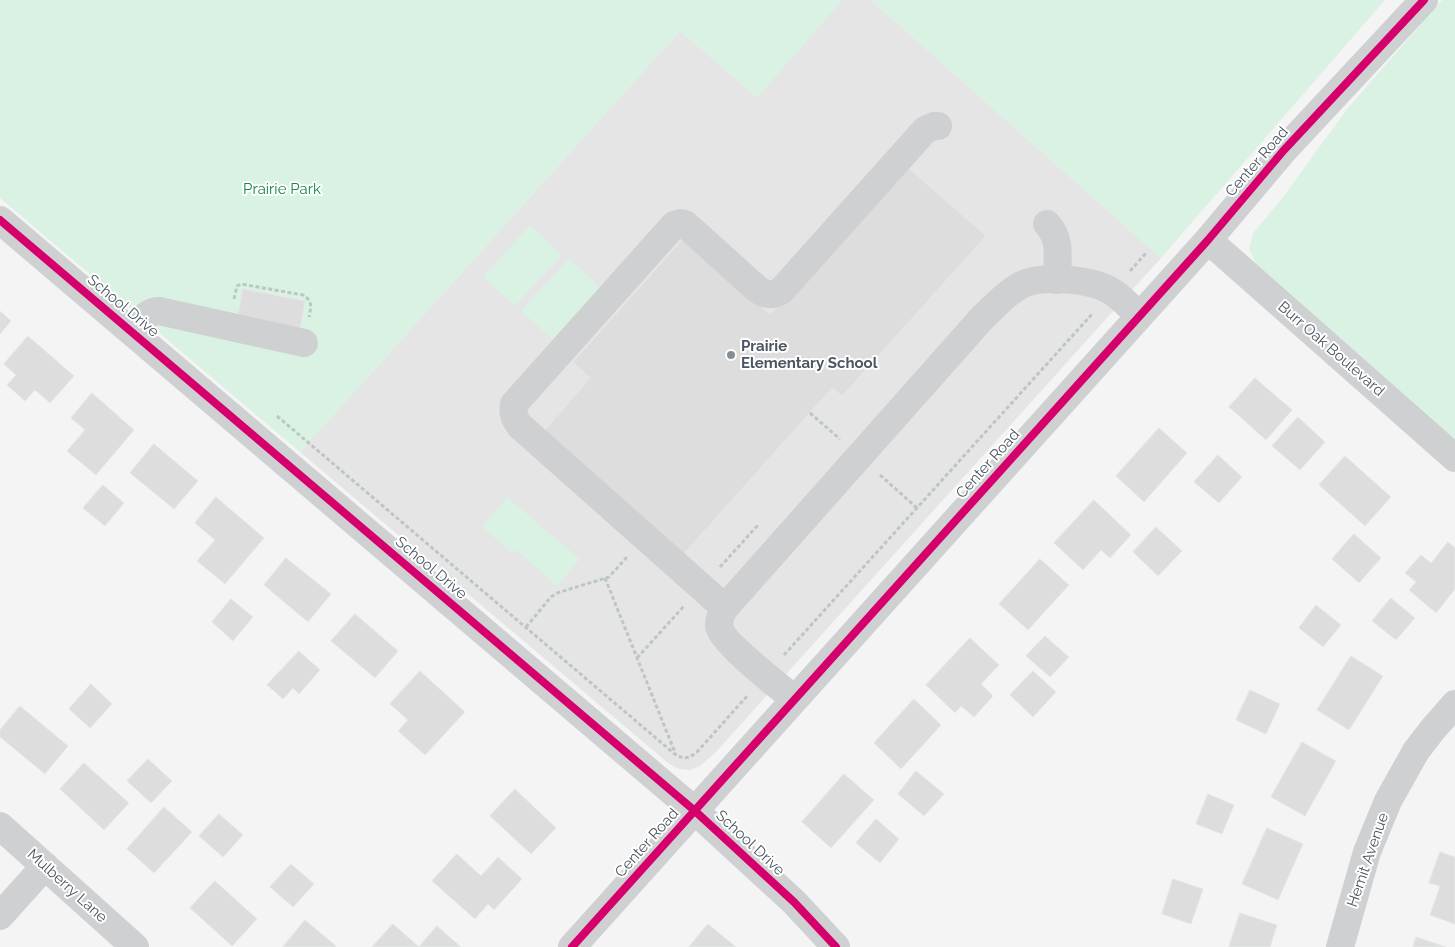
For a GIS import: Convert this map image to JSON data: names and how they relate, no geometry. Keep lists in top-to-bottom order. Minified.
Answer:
{"streets":{"street":["Center Road","School Drive","Burr Oak Boulevard","Hemit Avenue","Mulberry Lane"]},"crossings":[["Center Road","School Drive"],["Center Road","Burr Oak Boulevard"]],"parks":["Prairie Park"],"places":["Prairie Elementary School"]}
